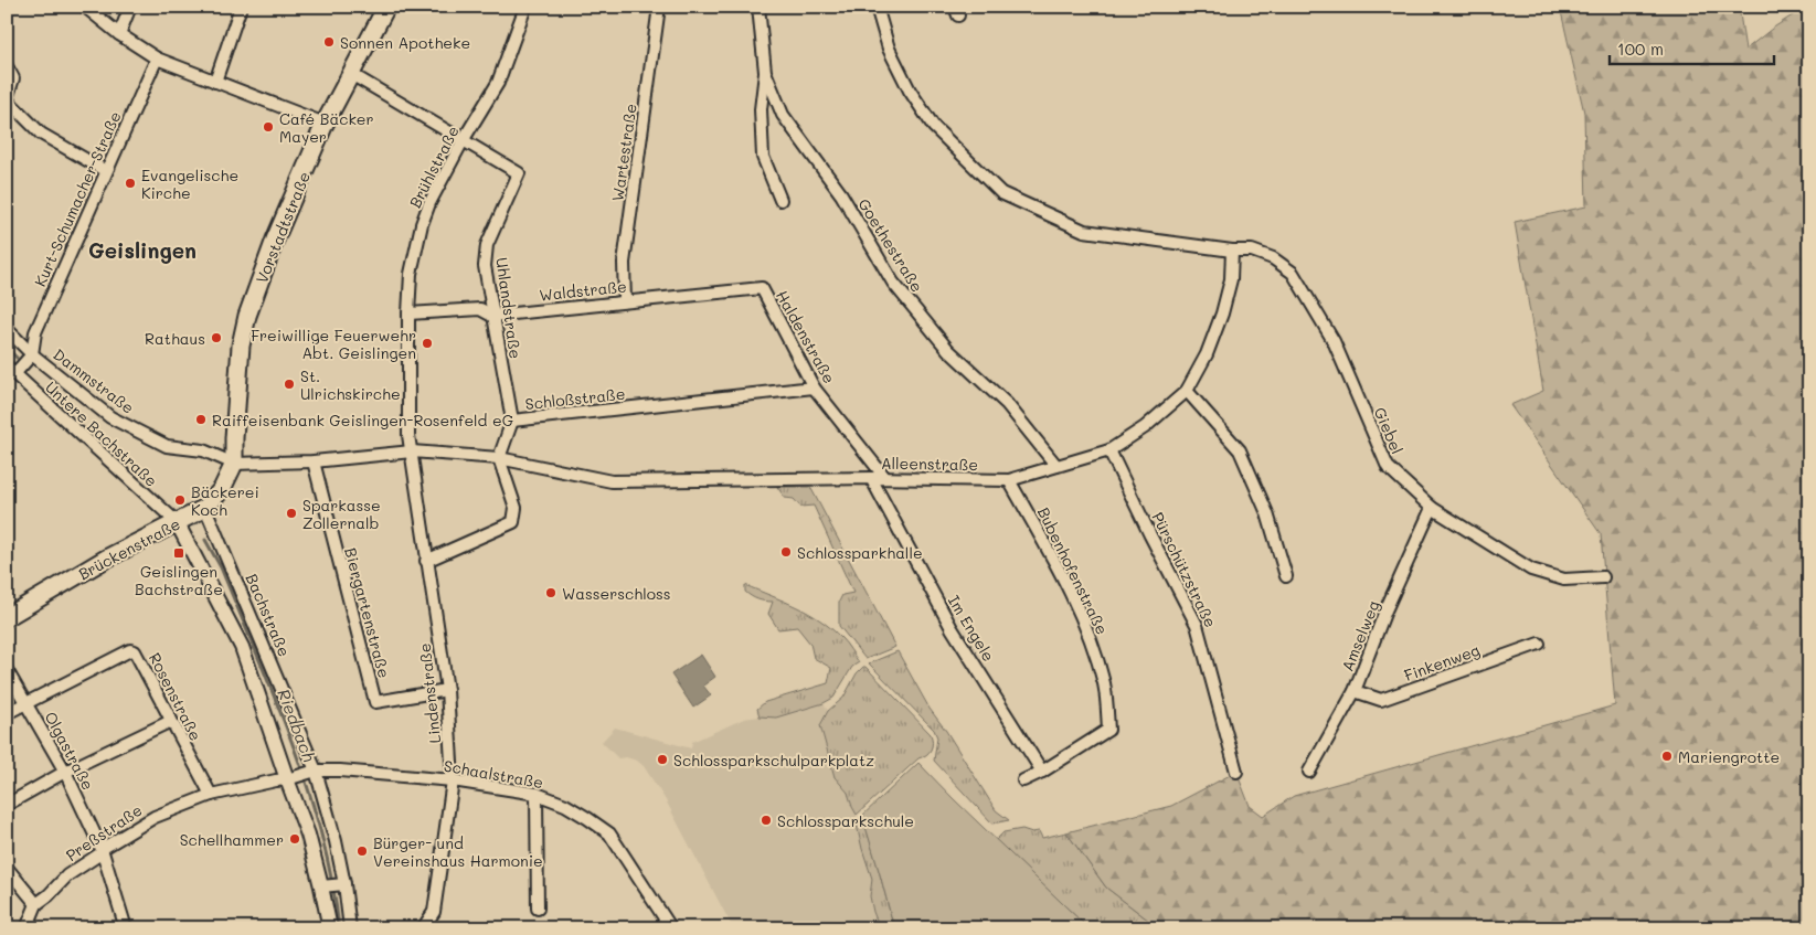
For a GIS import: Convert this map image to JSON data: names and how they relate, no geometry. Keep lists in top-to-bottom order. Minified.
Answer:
{"streets":{"main road":["Vorstadtstraße","Brückenstraße"],"street":["Wartestraße","Brühlstraße","Kurt-Schumacher-Straße","Goethestraße","Waldstraße","Uhlandstraße","Haldenstraße","Dammstraße","Schloßstraße","Giebel","Untere Bachstraße","Alleenstraße","Pürschützstraße","Bubenhofenstraße","Biergartenstraße","Bachstraße","Im Engele","Amselweg","Finkenweg","Lindenstraße","Rosenstraße","Olgastraße","Schaalstraße","Preßstraße"]},"crossings":[["Wartestraße","Waldstraße"],["Brühlstraße","Waldstraße"],["Brühlstraße","Uhlandstraße"],["Brühlstraße","Lindenstraße"],["Kurt-Schumacher-Straße","Dammstraße"],["Vorstadtstraße","Dammstraße"],["Vorstadtstraße","Brückenstraße"],["Goethestraße","Alleenstraße"],["Waldstraße","Uhlandstraße"],["Waldstraße","Haldenstraße"],["Uhlandstraße","Schloßstraße"],["Haldenstraße","Schloßstraße"],["Haldenstraße","Alleenstraße"],["Dammstraße","Brückenstraße"],["Schloßstraße","Alleenstraße"],["Giebel","Alleenstraße"],["Giebel","Amselweg"],["Untere Bachstraße","Brückenstraße"],["Untere Bachstraße","Bachstraße"],["Alleenstraße","Pürschützstraße"],["Alleenstraße","Bubenhofenstraße"],["Alleenstraße","Im Engele"],["Brückenstraße","Bachstraße"],["Bubenhofenstraße","Im Engele"],["Biergartenstraße","Lindenstraße"],["Bachstraße","Schaalstraße"],["Bachstraße","Preßstraße"],["Amselweg","Finkenweg"],["Lindenstraße","Schaalstraße"],["Rosenstraße","Olgastraße"],["Rosenstraße","Preßstraße"],["Olgastraße","Preßstraße"],["Schaalstraße","Preßstraße"]],"districts":["Geislingen"],"water":["Riedbach"],"places":{"other":["Sonnen Apotheke","Café Bäcker Mayer","Evangelische Kirche","Rathaus","Freiwillige Feuerwehr Abt. Geislingen","St. Ulrichskirche","Raiffeisenbank Geislingen-Rosenfeld eG","Bäckerei Koch","Sparkasse Zollernalb","Schlossparkhalle","Wasserschloss","Mariengrotte","Schlossparkschulparkplatz","Schlossparkschule","Schellhammer","Bürger- und Vereinshaus Harmonie"],"transit":["Geislingen Bachstraße"]},"scale_bar":"100 m"}
